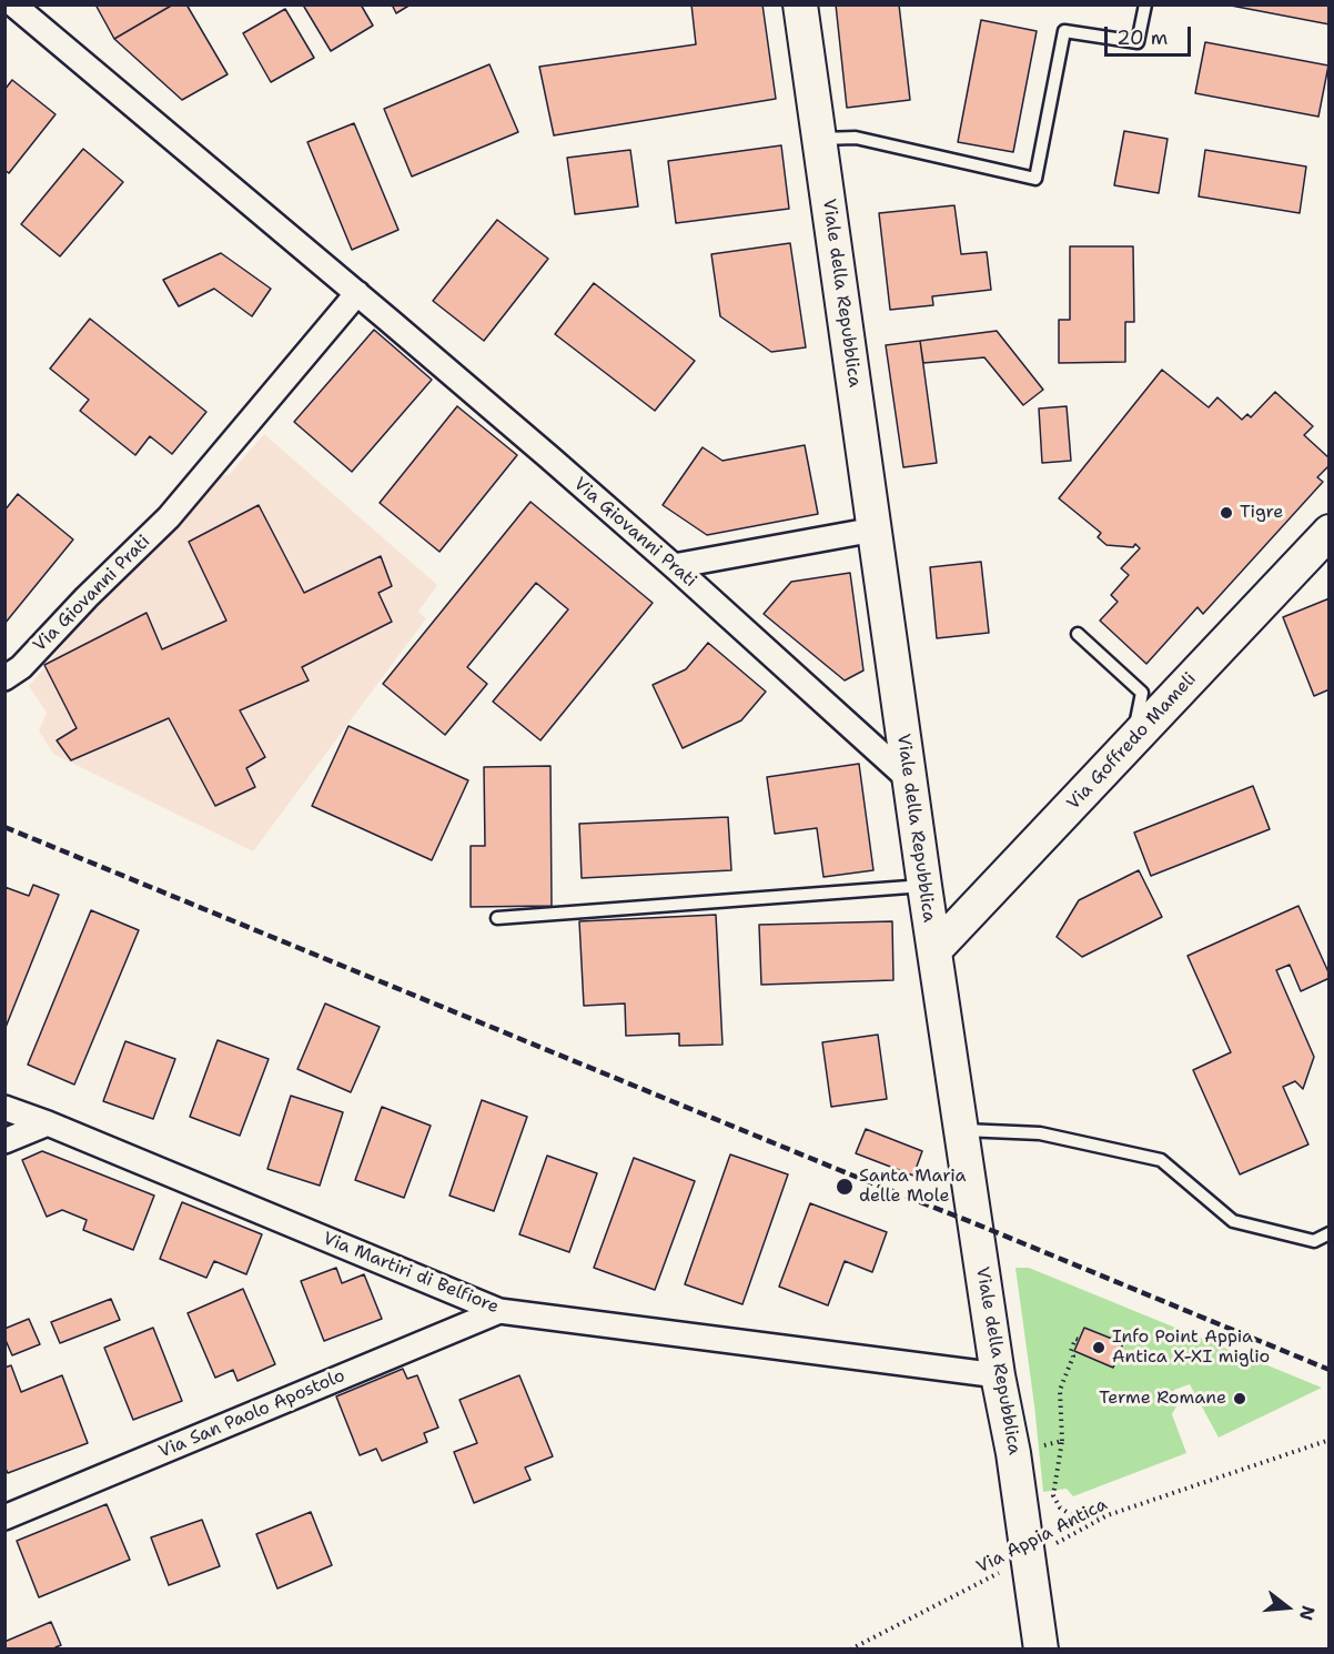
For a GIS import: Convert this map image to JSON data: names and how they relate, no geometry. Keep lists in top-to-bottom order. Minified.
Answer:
{"streets":{"street":["Viale della Repubblica","Via Giovanni Prati","Via Goffredo Mameli","Via Martiri di Belfiore","Via San Paolo Apostolo"],"path":["Via Appia Antica"]},"crossings":[["Viale della Repubblica","Via Giovanni Prati"],["Viale della Repubblica","Via Goffredo Mameli"],["Viale della Repubblica","Via Martiri di Belfiore"],["Viale della Repubblica","Via Appia Antica"],["Via Martiri di Belfiore","Via San Paolo Apostolo"]],"places":["Tigre","Santa Maria delle Mole","Info Point Appia Antica X-XI miglio","Terme Romane"],"scale_bar":"20 m","north":"right"}
